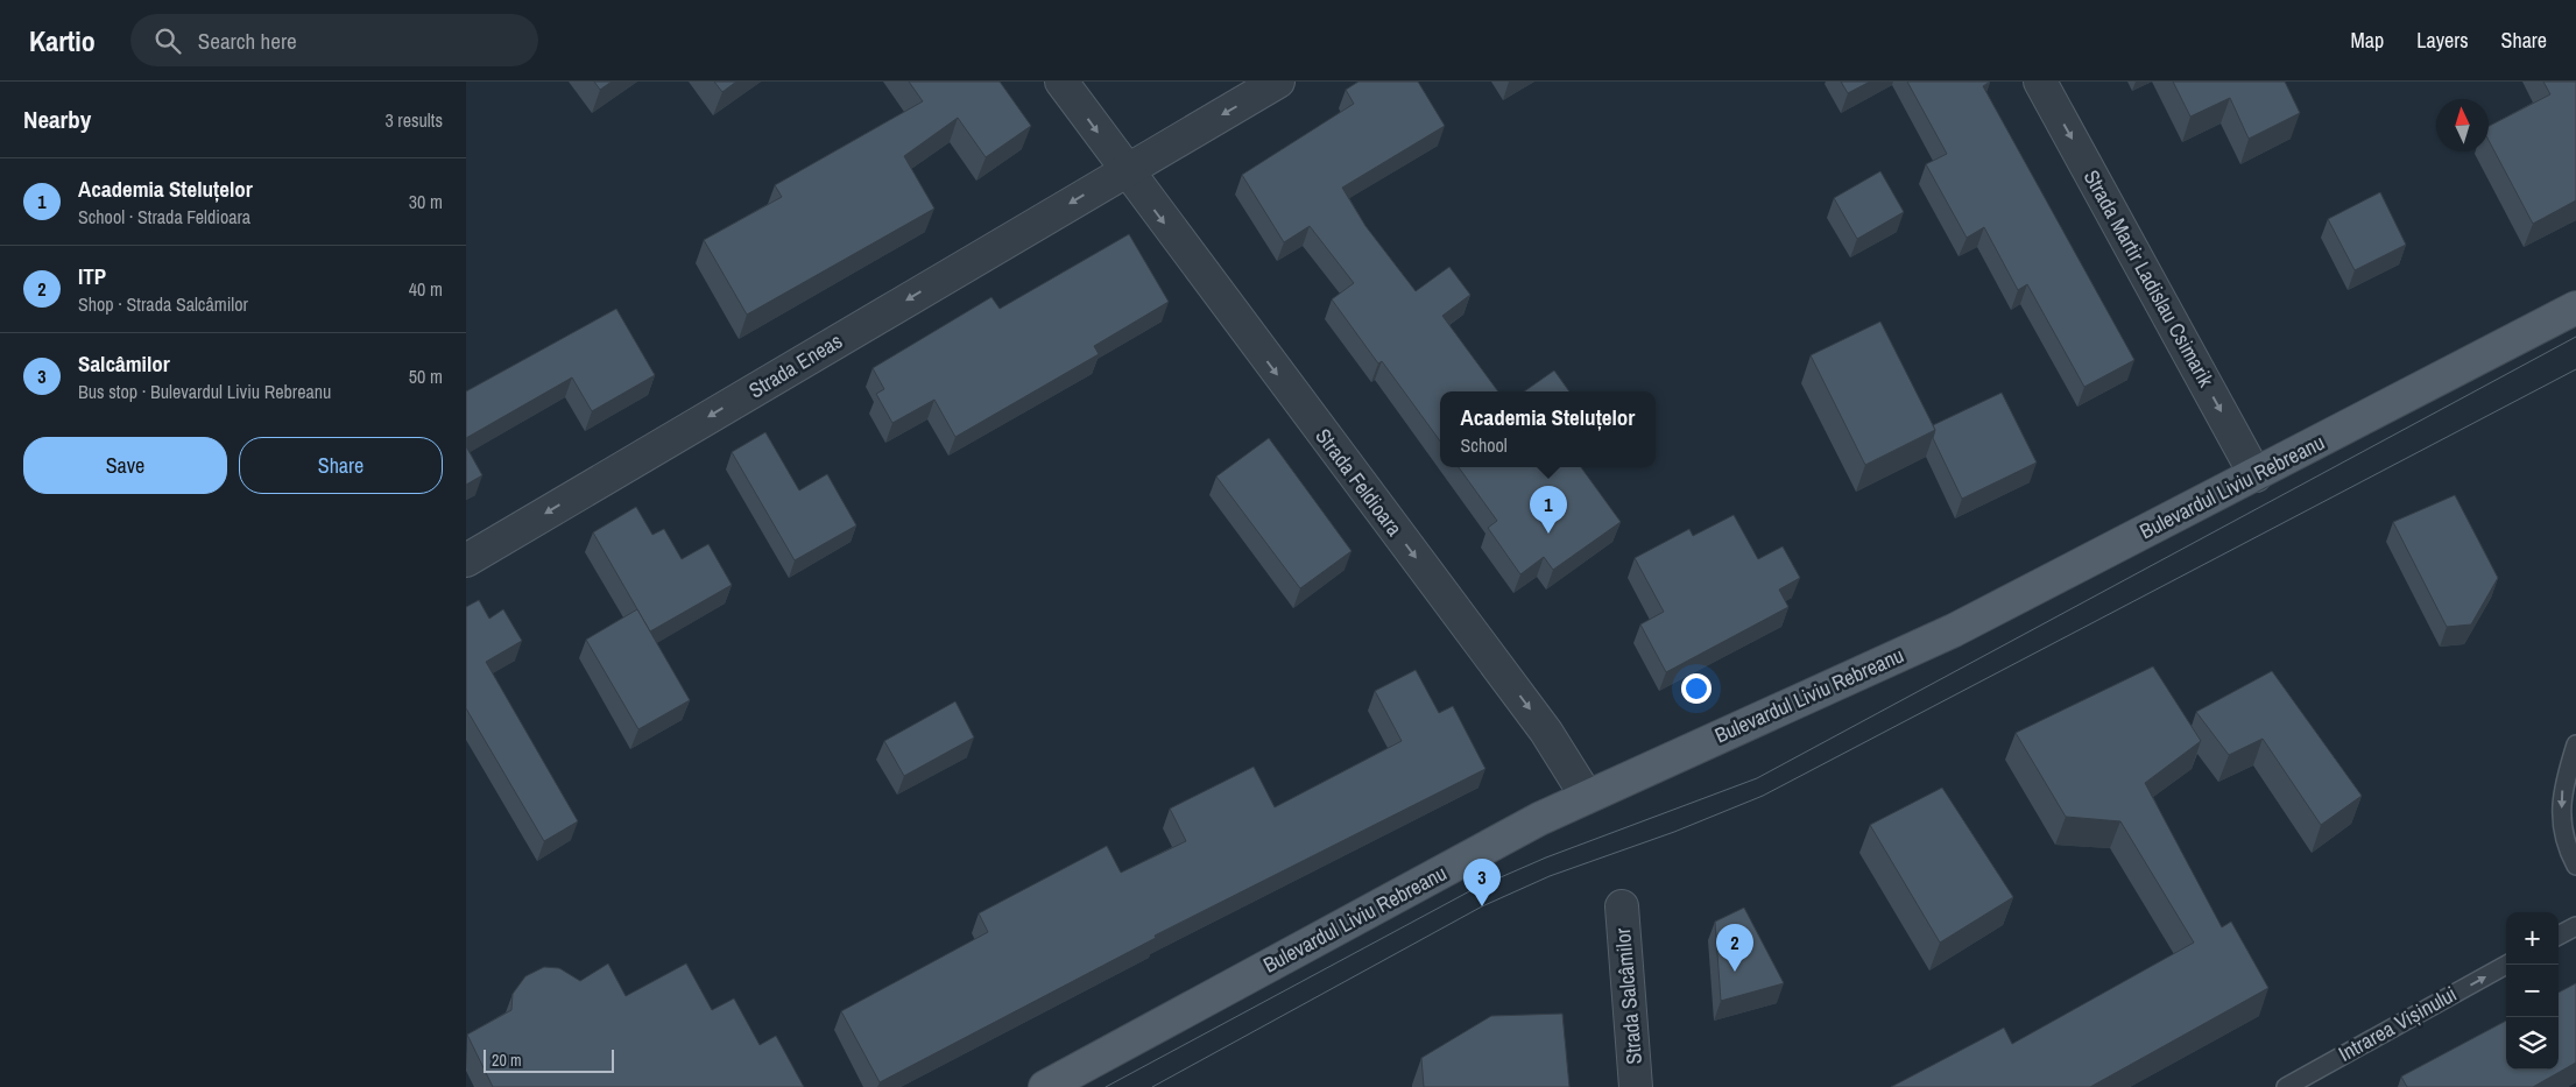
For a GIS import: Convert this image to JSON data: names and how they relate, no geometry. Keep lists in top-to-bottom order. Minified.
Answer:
{"streets":{"main road":["Bulevardul Liviu Rebreanu"],"street":["Strada Martir Ladislau Csimarik","Strada Eneas","Strada Feldioara","Strada Salcâmilor"],"lane":["Intrarea Vișinului"]},"crossings":[["Strada Martir Ladislau Csimarik","Bulevardul Liviu Rebreanu"],["Strada Eneas","Strada Feldioara"],["Strada Feldioara","Bulevardul Liviu Rebreanu"]],"one_way":["Strada Martir Ladislau Csimarik","Strada Eneas","Strada Feldioara","Intrarea Vișinului"],"scale_bar":"20 m","north":"top","page":{"header":"Kartio","search":"Search here","nav":["Map","Layers","Share"],"heading":["Nearby","3 results"],"list":[{"mark":"1","name":"Academia Steluțelor","note":"School · Strada Feldioara","value":"30 m"},{"mark":"2","name":"ITP","note":"Shop · Strada Salcâmilor","value":"40 m"},{"mark":"3","name":"Salcâmilor","note":"Bus stop · Bulevardul Liviu Rebreanu","value":"50 m"}],"popup":["Academia Steluțelor","School"],"buttons":["Save","Share"],"pins":["1","3","2"],"map_buttons":["+","−"],"scale":"20 m"}}
